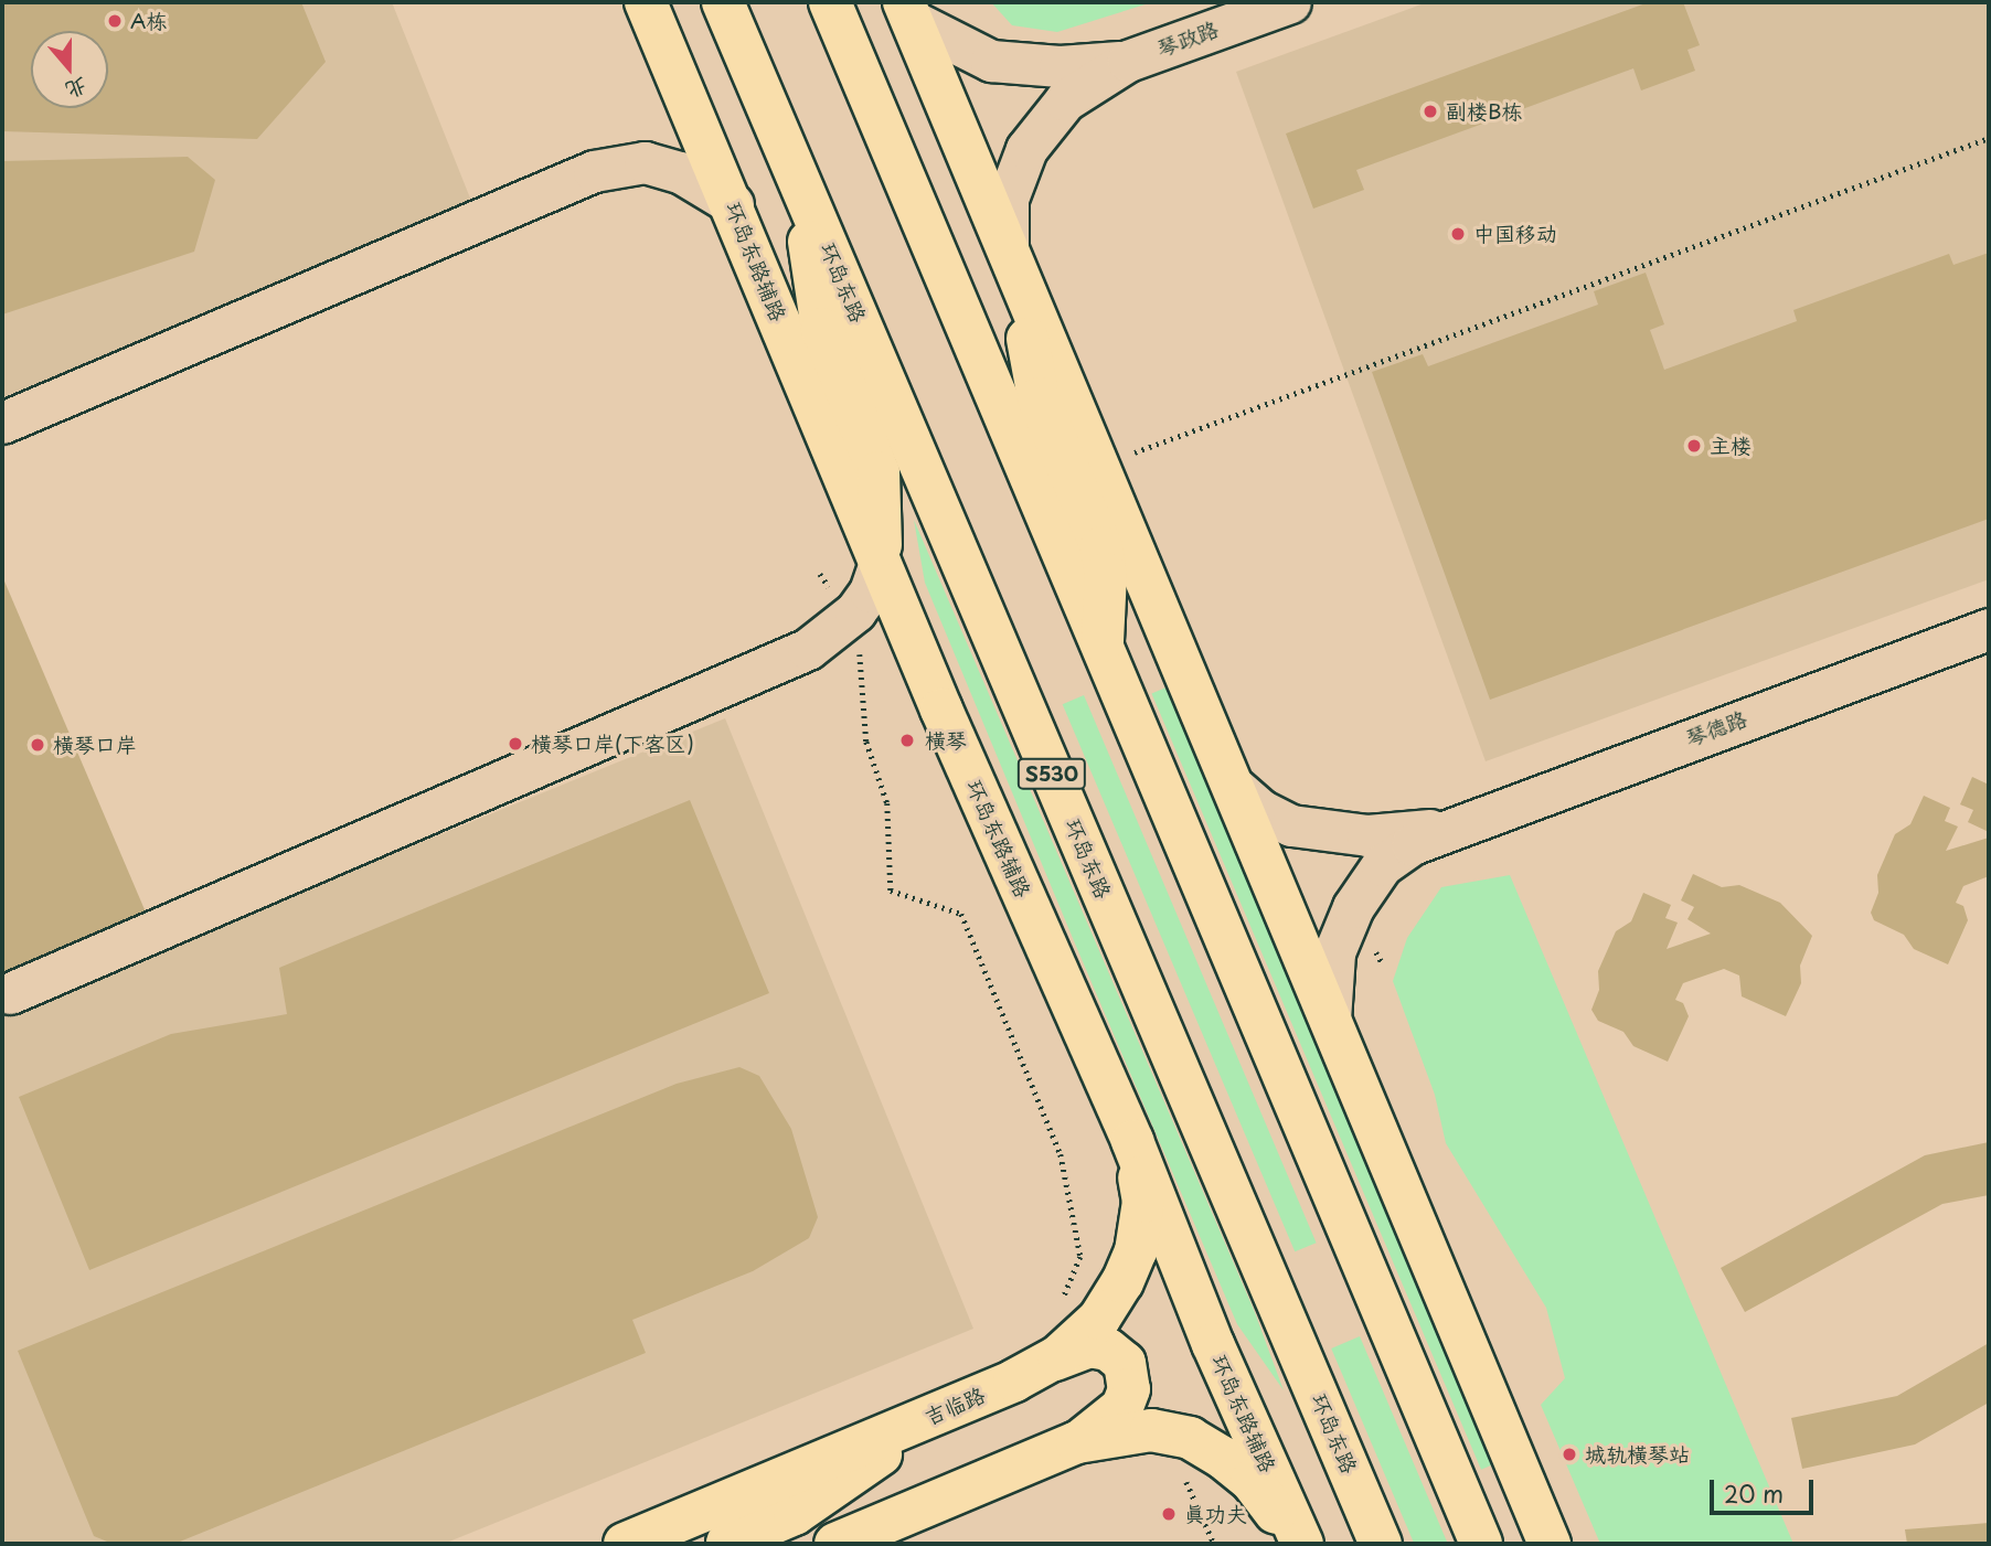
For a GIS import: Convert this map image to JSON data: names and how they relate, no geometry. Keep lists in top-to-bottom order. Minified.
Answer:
{"streets":{"main road":["环岛东路辅路","环岛东路","S530","吉临路"],"street":["琴政路","琴德路"]},"crossings":[["环岛东路辅路","吉临路"]],"places":["A栋","副楼B栋","中国移动","主楼","横琴","横琴口岸(下客区)","横琴口岸","城轨横琴站","真功夫"],"scale_bar":"20 m","north":"bottom"}
